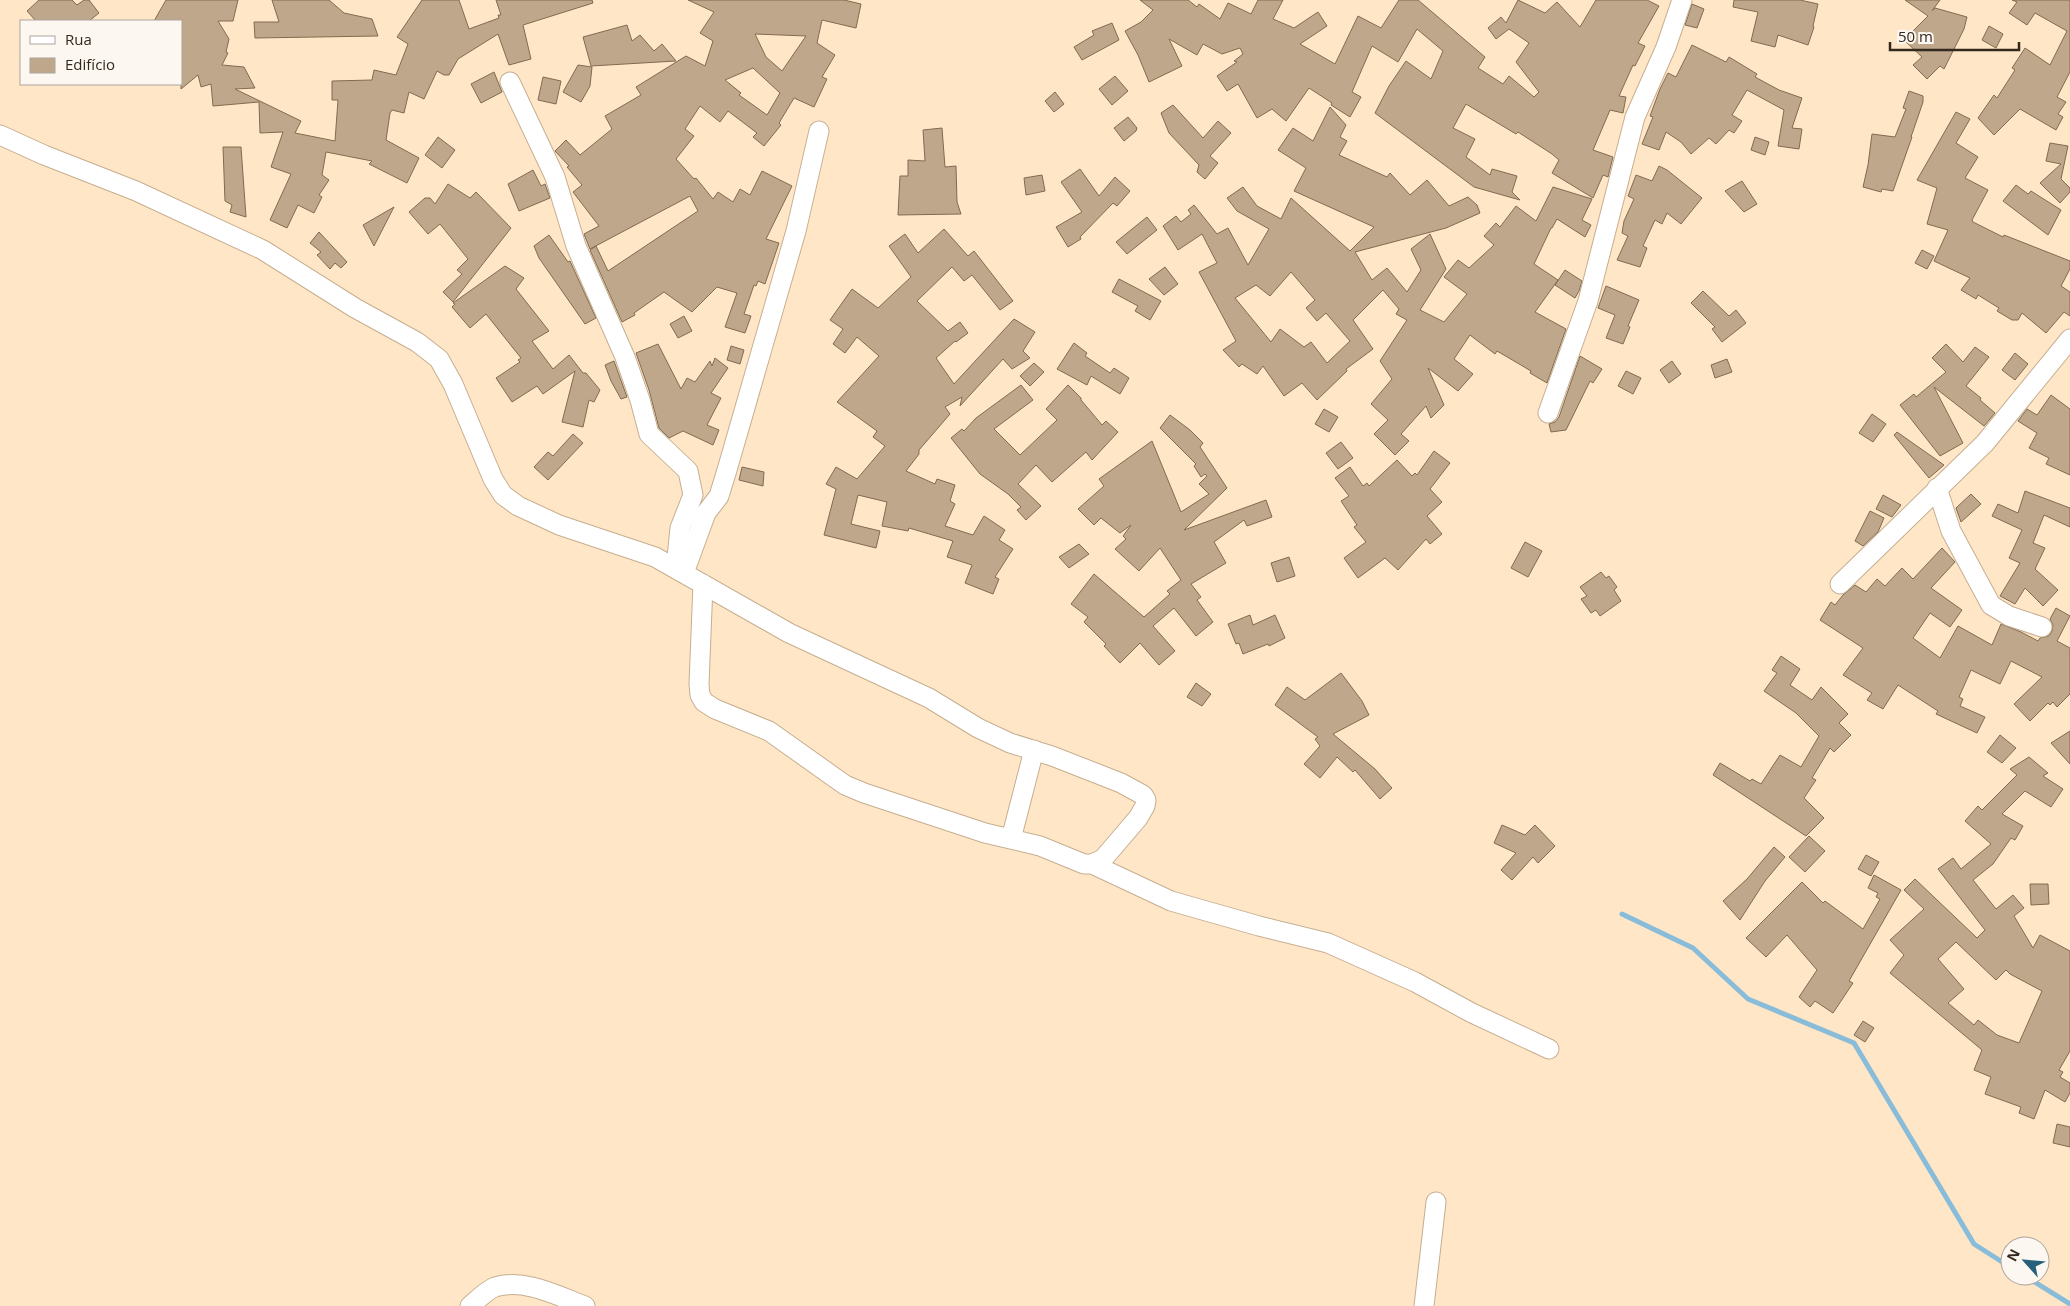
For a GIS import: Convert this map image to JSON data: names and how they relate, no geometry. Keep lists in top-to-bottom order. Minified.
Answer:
{"legend":["Rua","Edifício"],"scale_bar":"50 m","north":"top left"}
